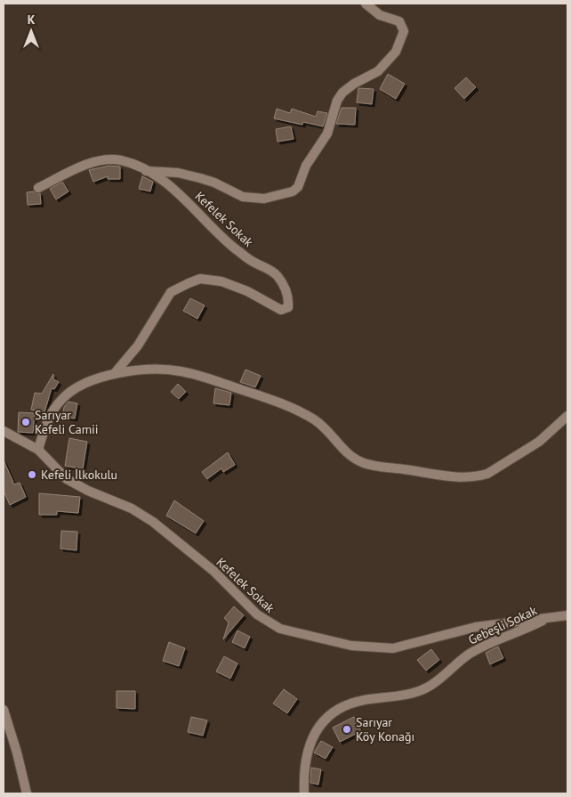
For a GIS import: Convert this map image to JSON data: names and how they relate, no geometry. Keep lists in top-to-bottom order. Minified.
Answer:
{"streets":{"street":["Kefelek Sokak","Gebeşli Sokak"]},"crossings":[["Kefelek Sokak","Gebeşli Sokak"]],"places":["Sarıyar Kefeli Camii","Kefeli İlkokulu","Sarıyar Köy Konağı"],"north":"top"}
